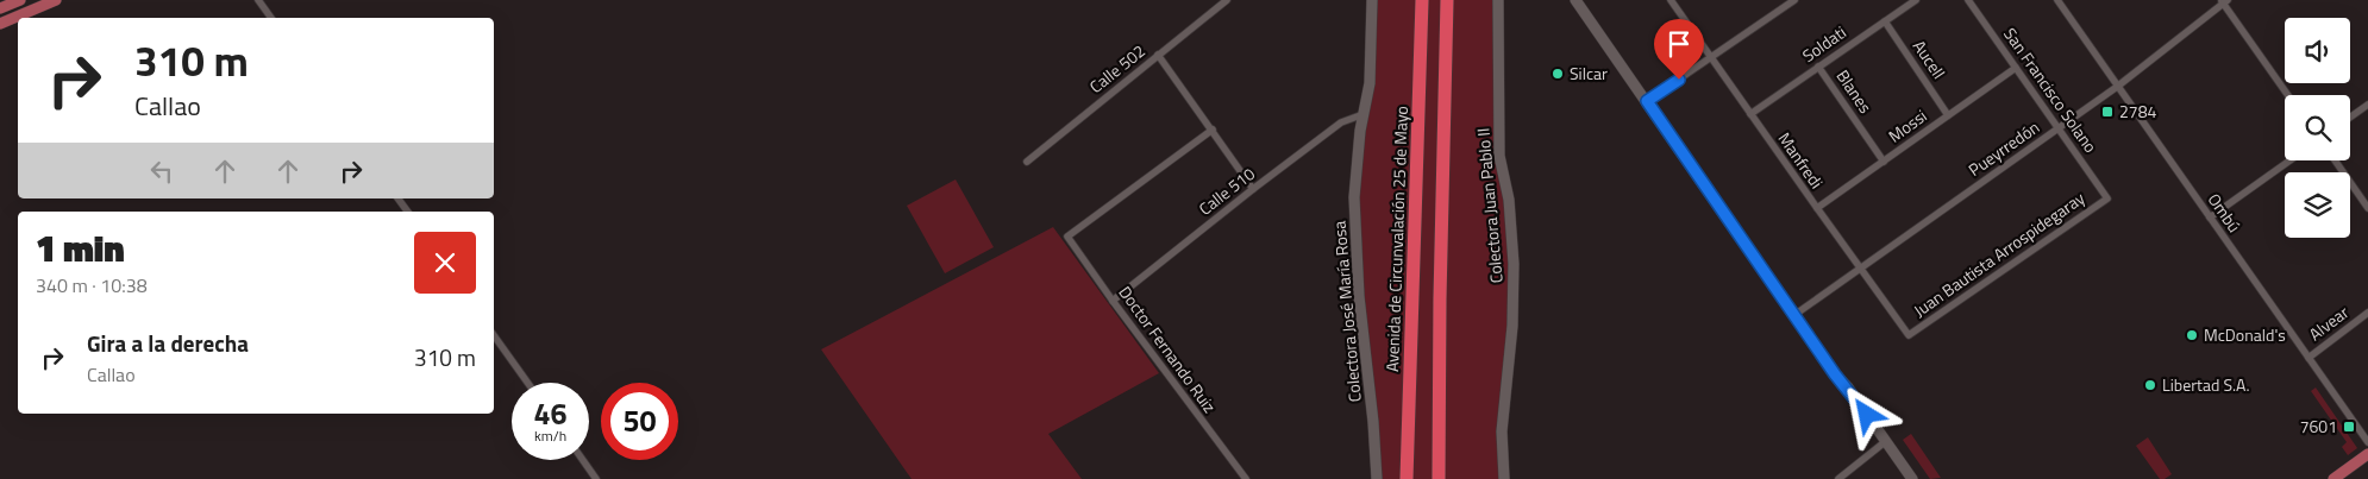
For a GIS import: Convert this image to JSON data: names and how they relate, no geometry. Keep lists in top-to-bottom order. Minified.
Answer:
{"streets":{"highway":["Avenida de Circunvalación 25 de Mayo"],"main road":["Colectora Juan Pablo II","Colectora José María Rosa"],"street":["Soldati","Aucell","Calle 502","San Francisco Solano","Blanes","Mossi","Pueyrredón","Manfredi","Calle 510","Ombú","Juan Bautista Arrospidegaray","Alvear","Doctor Fernando Ruiz"]},"crossings":[["Soldati","Aucell"],["Soldati","Blanes"],["Soldati","Manfredi"],["Aucell","Mossi"],["San Francisco Solano","Mossi"],["San Francisco Solano","Pueyrredón"],["San Francisco Solano","Juan Bautista Arrospidegaray"],["Blanes","Mossi"],["Mossi","Manfredi"],["Pueyrredón","Manfredi"],["Pueyrredón","Ombú"],["Manfredi","Juan Bautista Arrospidegaray"],["Calle 510","Colectora José María Rosa"],["Calle 510","Doctor Fernando Ruiz"],["Ombú","Alvear"]],"places":{"other":["Silcar","McDonald's","Libertad S.A."],"transit":["2784","7601"]},"page":{"turn":["310 m","Callao"],"heading":["1 min","340 m · 10:38"],"list":[{"name":"Gira a la derecha","note":"Callao","value":"310 m"}],"speed":"46 km/h","limit":"50"}}
